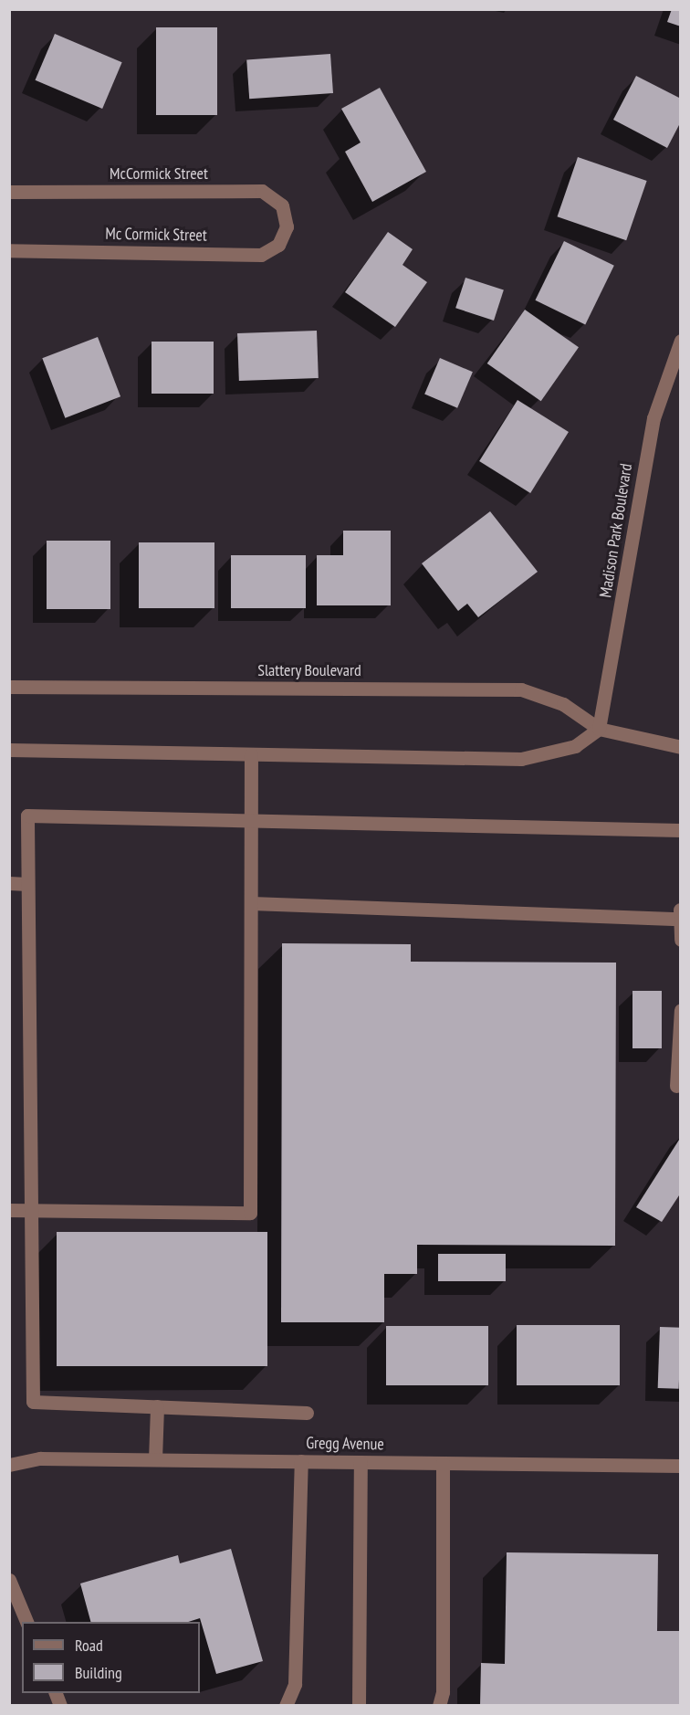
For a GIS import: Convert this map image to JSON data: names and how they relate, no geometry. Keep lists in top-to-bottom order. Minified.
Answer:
{"streets":{"street":["McCormick Street","Mc Cormick Street","Madison Park Boulevard","Slattery Boulevard","Gregg Avenue"]},"crossings":[["McCormick Street","Mc Cormick Street"],["Madison Park Boulevard","Slattery Boulevard"]],"legend":["Road","Building"]}
